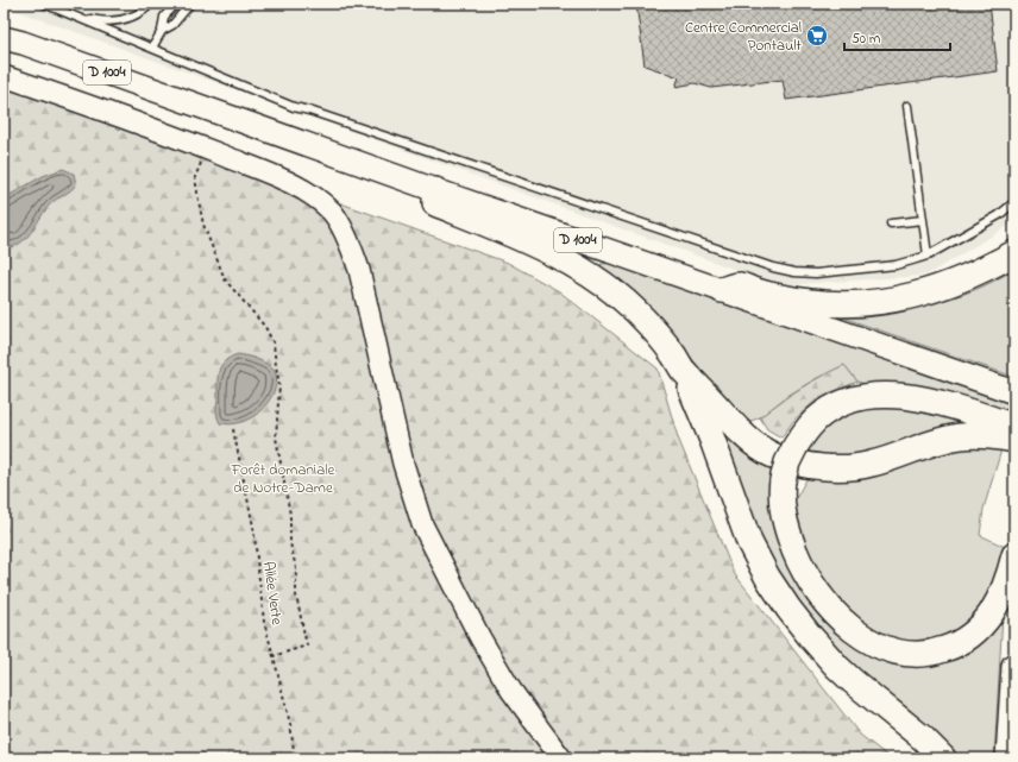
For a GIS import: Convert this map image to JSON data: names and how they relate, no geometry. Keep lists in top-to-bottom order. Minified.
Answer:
{"streets":{"main road":["D 1004"],"path":["Allée Verte"]},"parks":["Forêt domaniale de Notre-Dame"],"places":{"supermarket":["Centre Commercial Pontault"]},"scale_bar":"50 m"}
